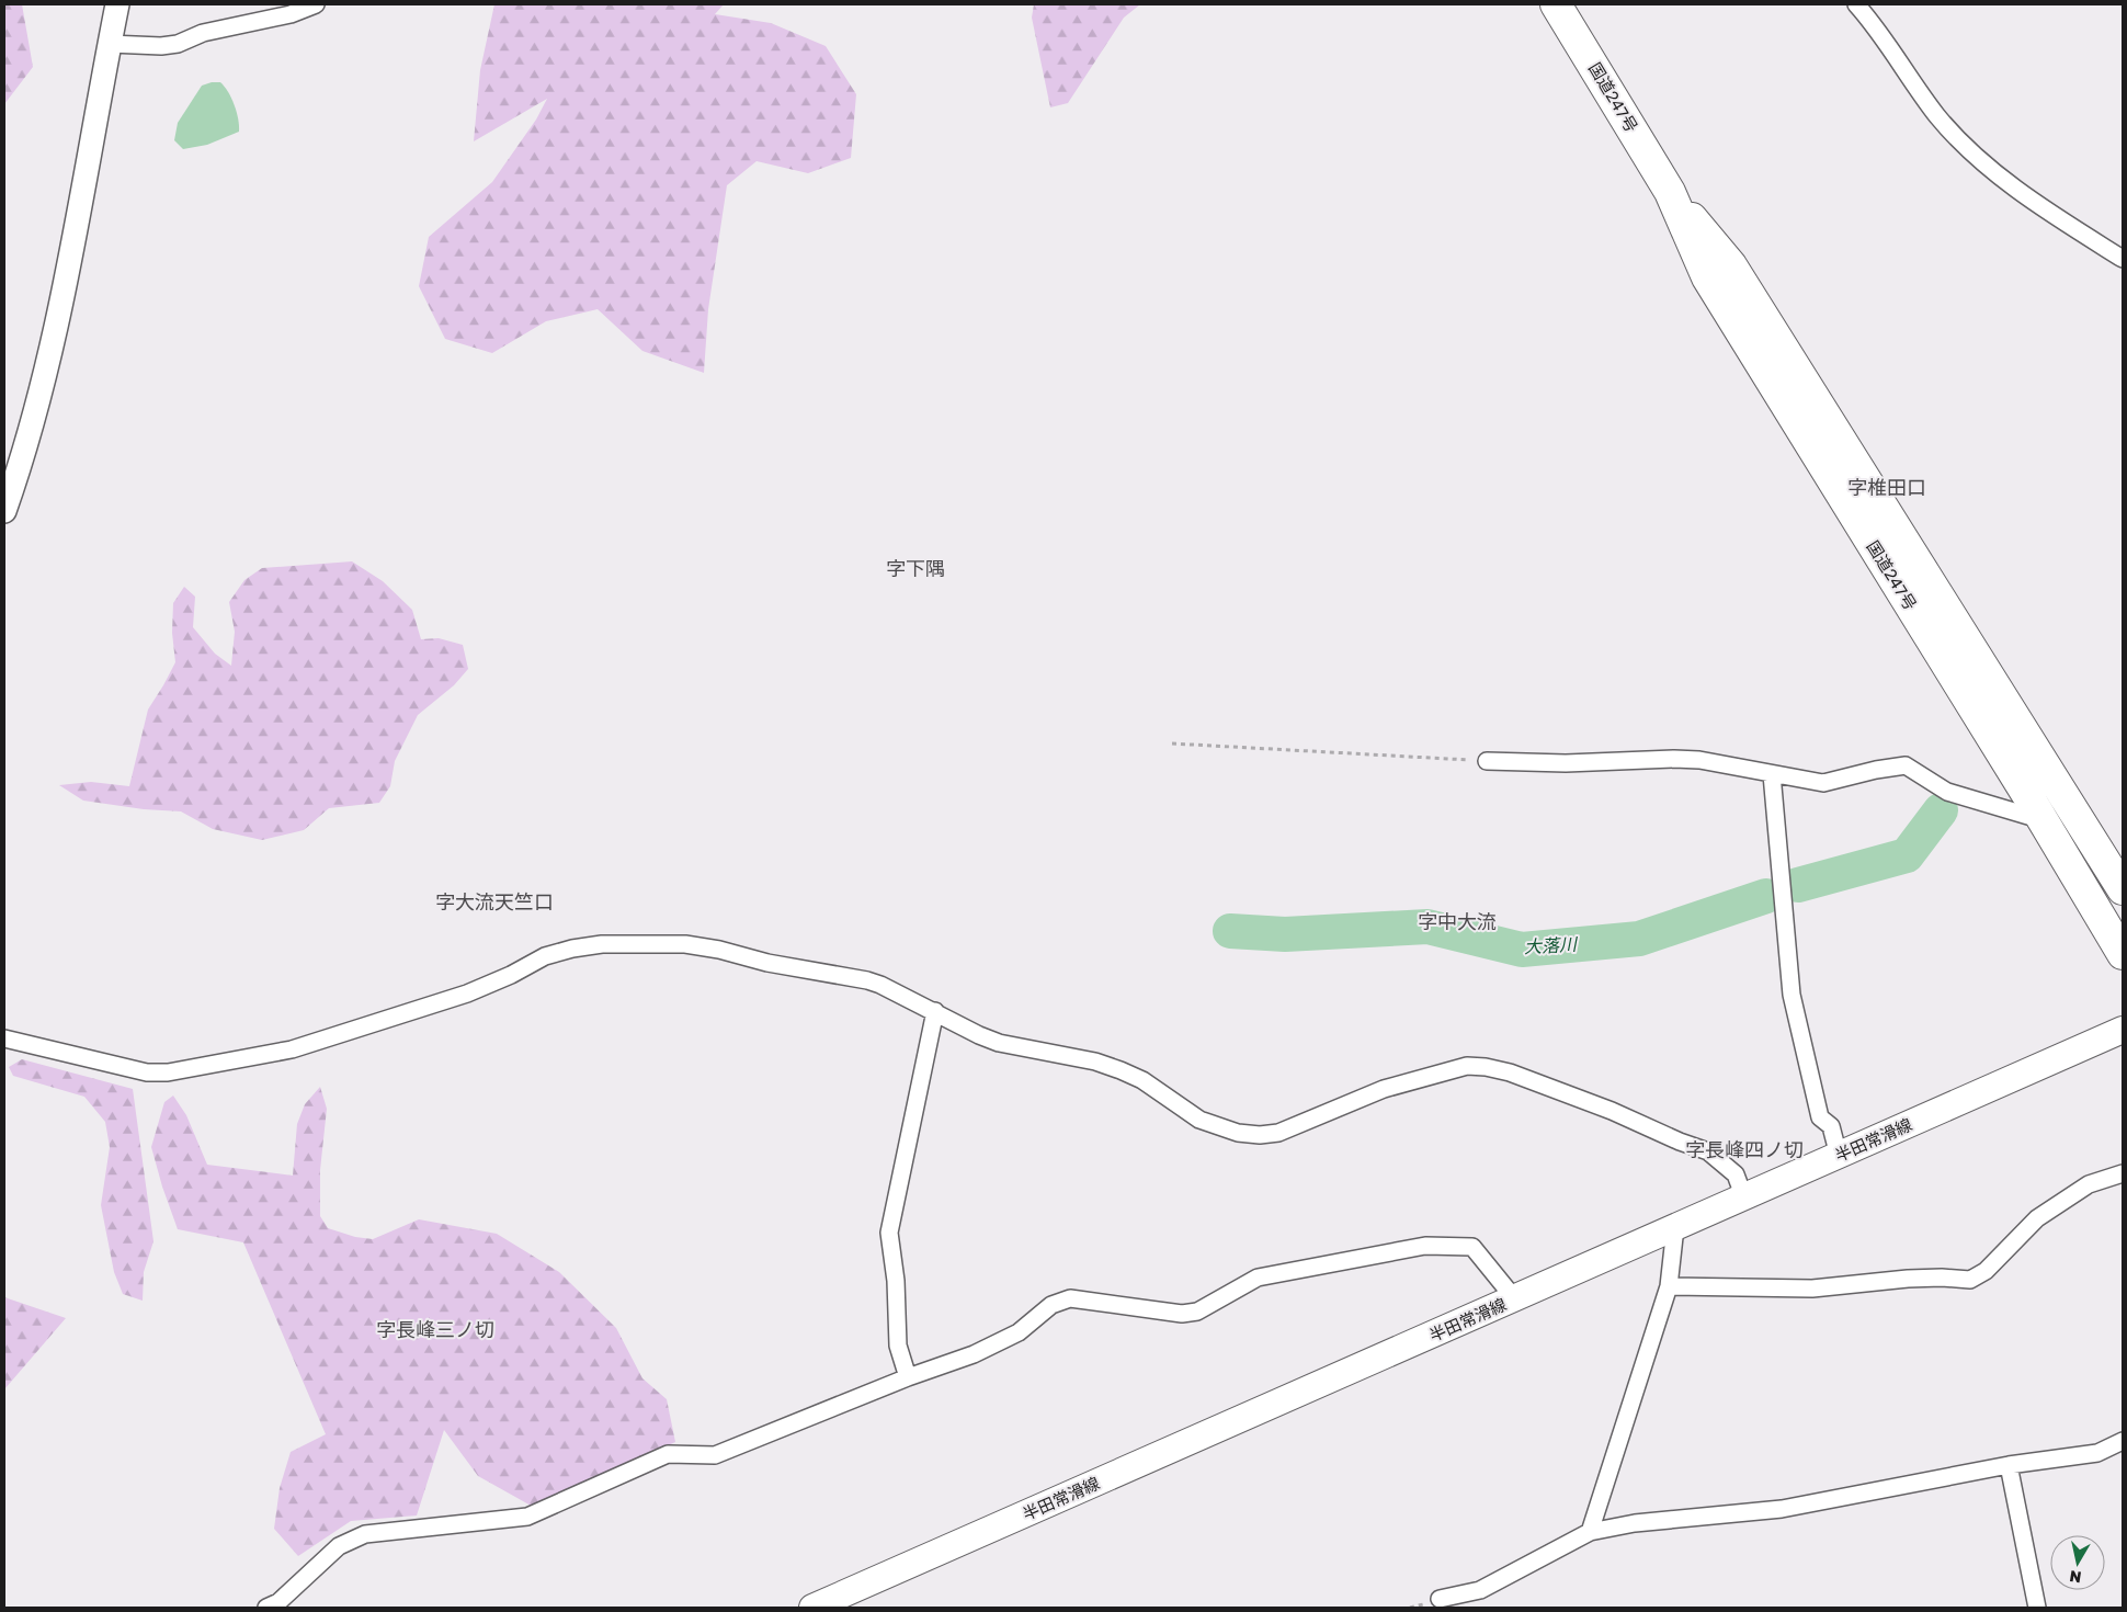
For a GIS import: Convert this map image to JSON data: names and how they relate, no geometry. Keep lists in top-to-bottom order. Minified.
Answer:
{"streets":{"highway":["国道247号"],"main road":["半田常滑線"]},"districts":["字椎田口","字下隅","字大流天竺口","字中大流","字長峰四ノ切","字長峰三ノ切"],"water":["大落川"],"north":"bottom"}
